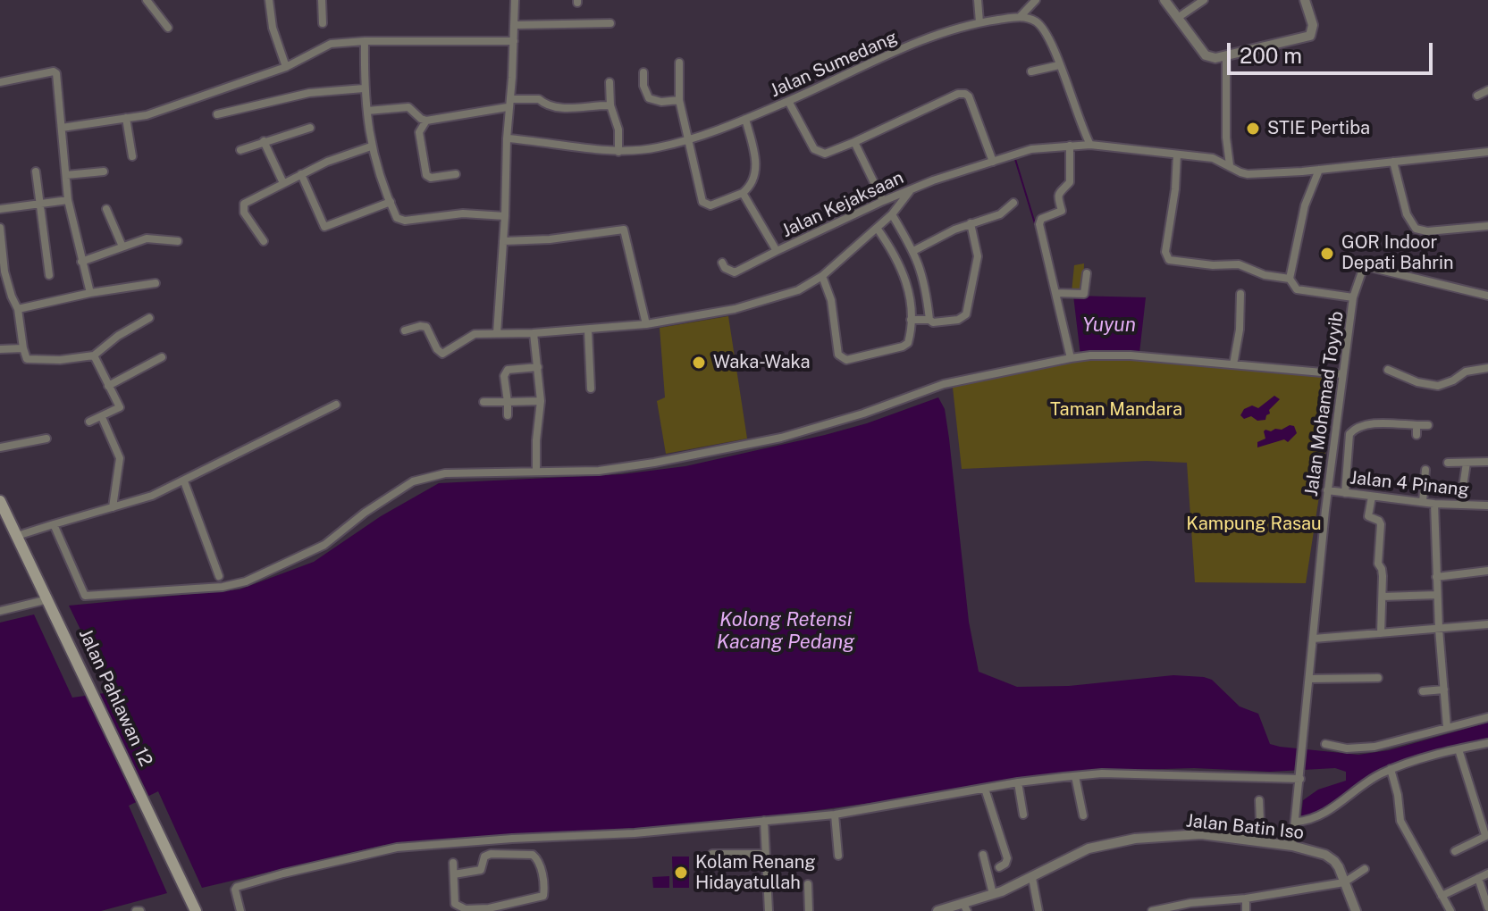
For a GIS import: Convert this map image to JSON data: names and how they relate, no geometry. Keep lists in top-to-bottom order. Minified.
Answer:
{"streets":{"main road":["Jalan Pahlawan 12"],"street":["Jalan Sumedang","Jalan Kejaksaan","Jalan Mohamad Toyyib","Jalan 4 Pinang","Jalan Batin Iso"]},"crossings":[["Jalan Mohamad Toyyib","Jalan 4 Pinang"]],"water":["Yuyun","Kolong Retensi Kacang Pedang"],"parks":["Taman Mandara","Kampung Rasau"],"places":["STIE Pertiba","GOR Indoor Depati Bahrin","Waka-Waka","Kolam Renang Hidayatullah"],"scale_bar":"200 m"}
